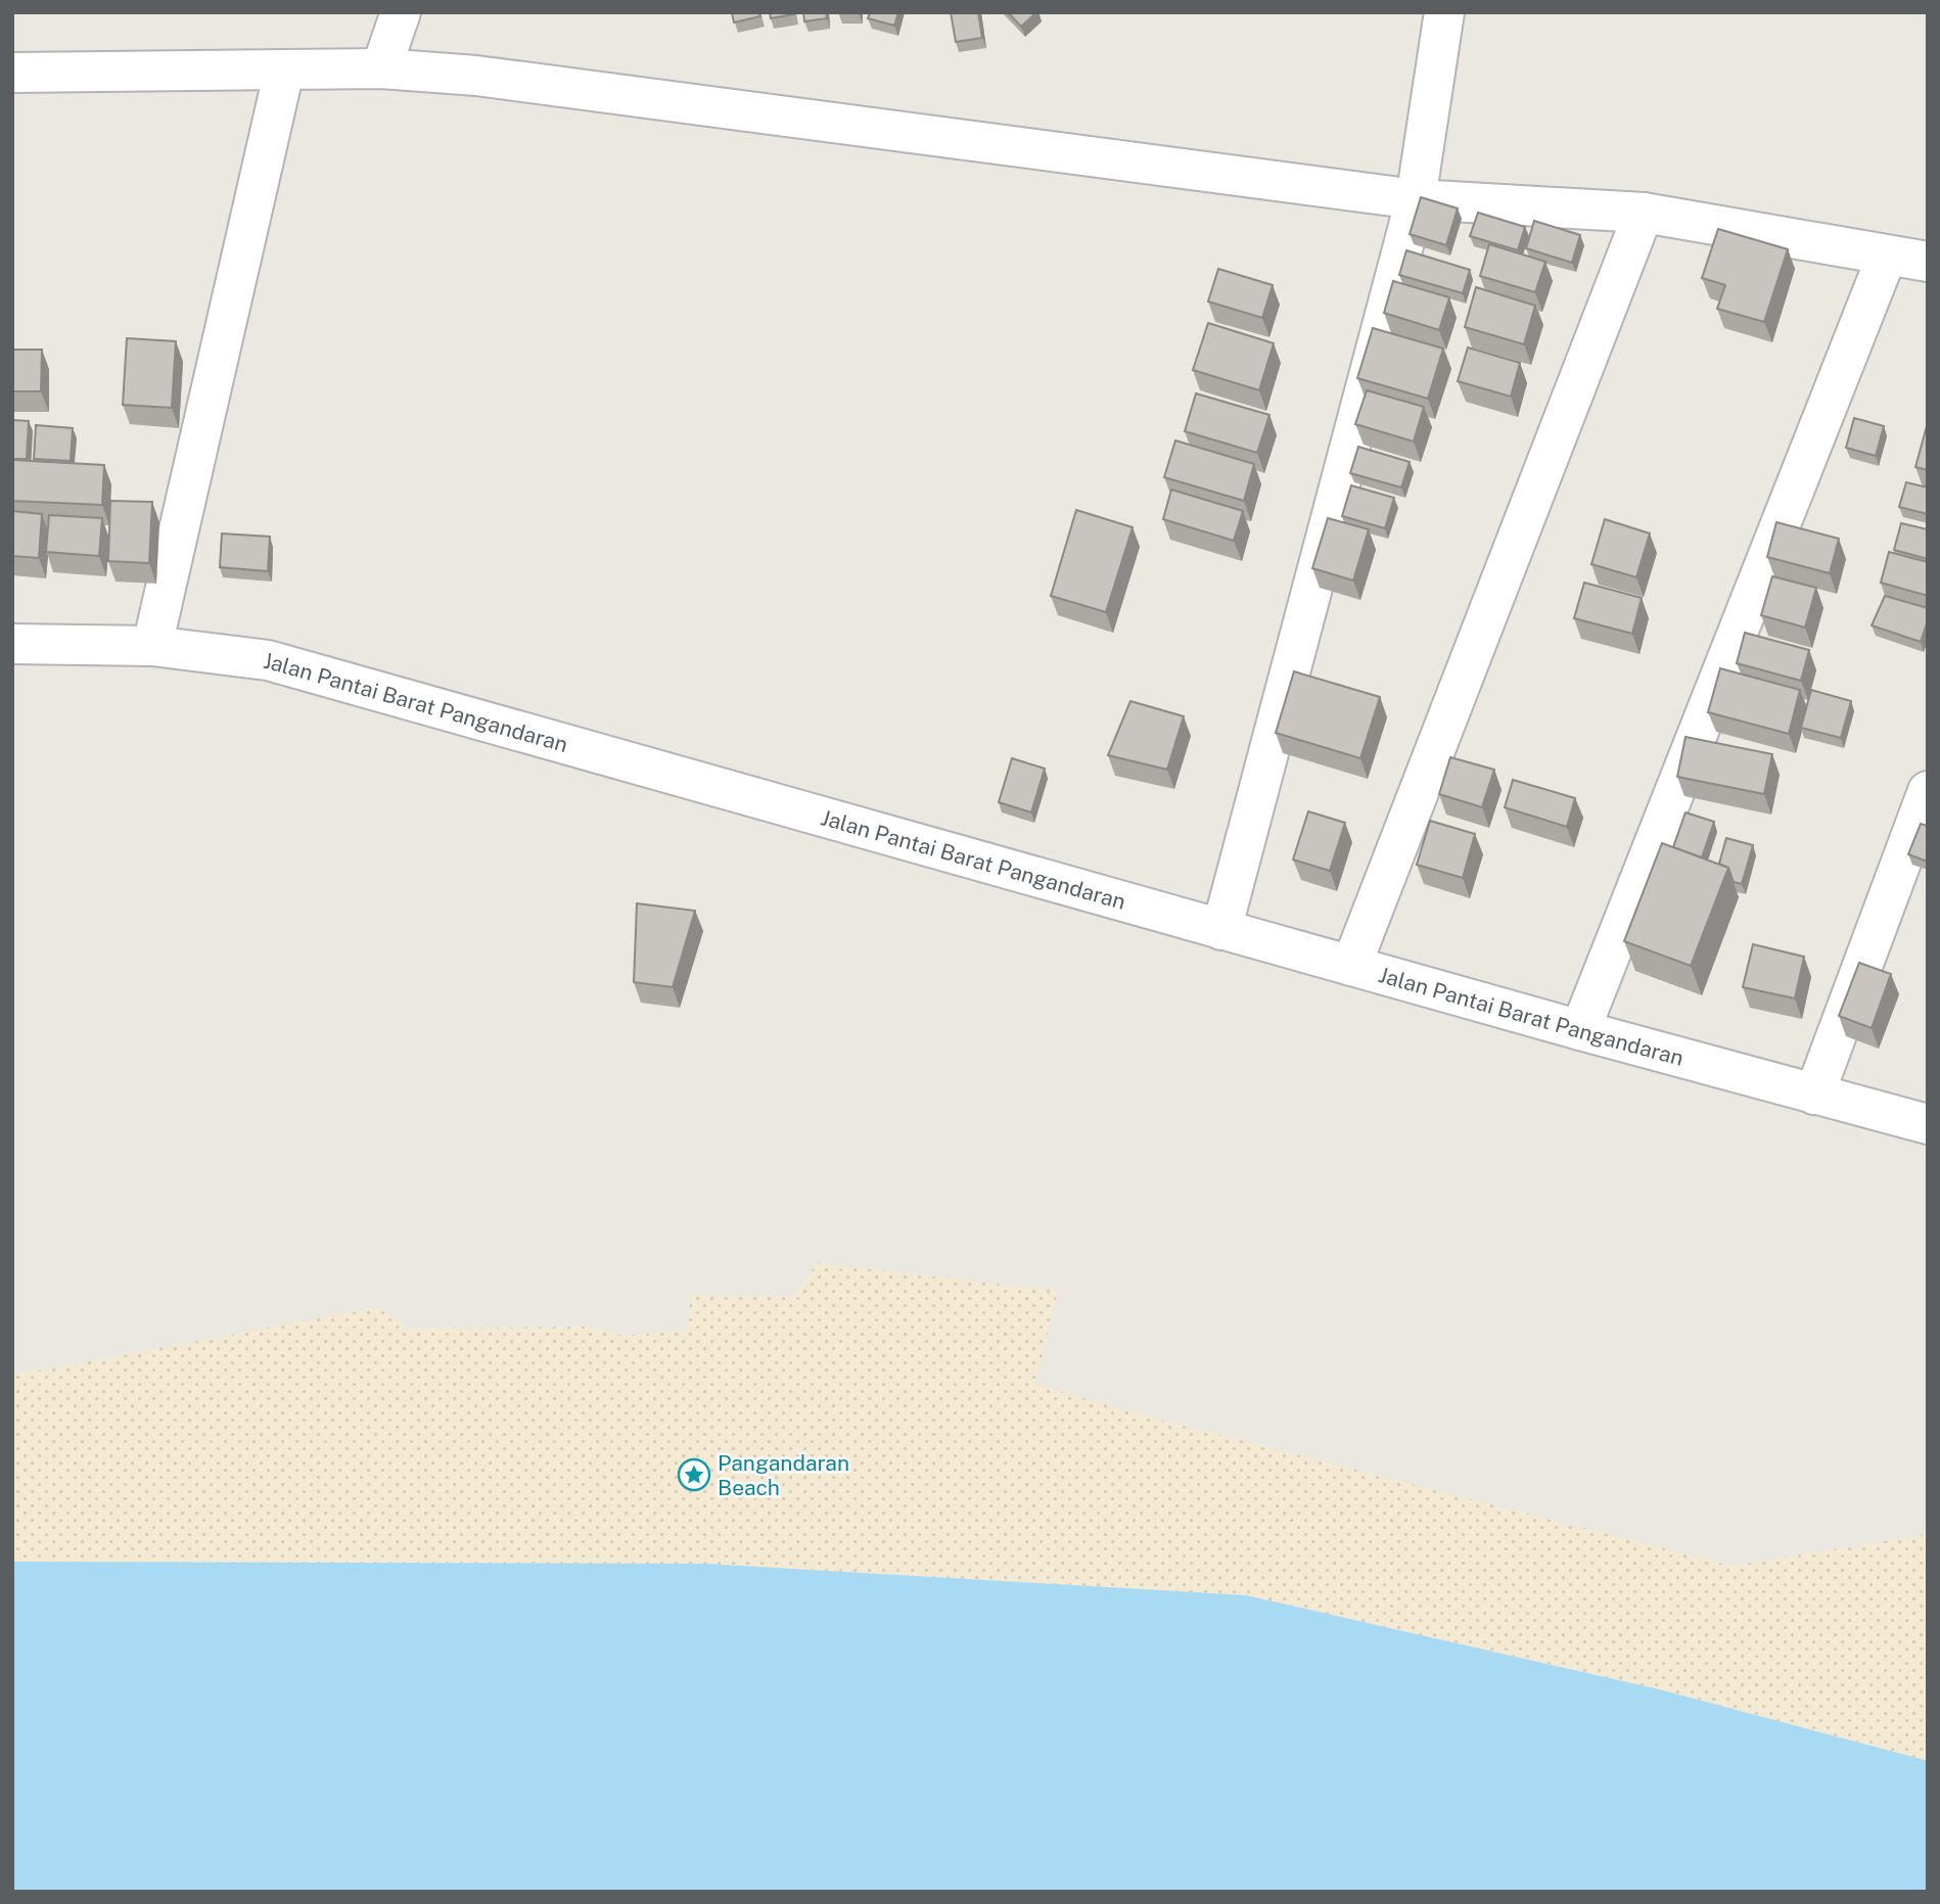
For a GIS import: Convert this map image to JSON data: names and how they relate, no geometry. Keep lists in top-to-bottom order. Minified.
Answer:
{"streets":{"street":["Jalan Pantai Barat Pangandaran"]},"places":{"place":["Pangandaran Beach"]}}
